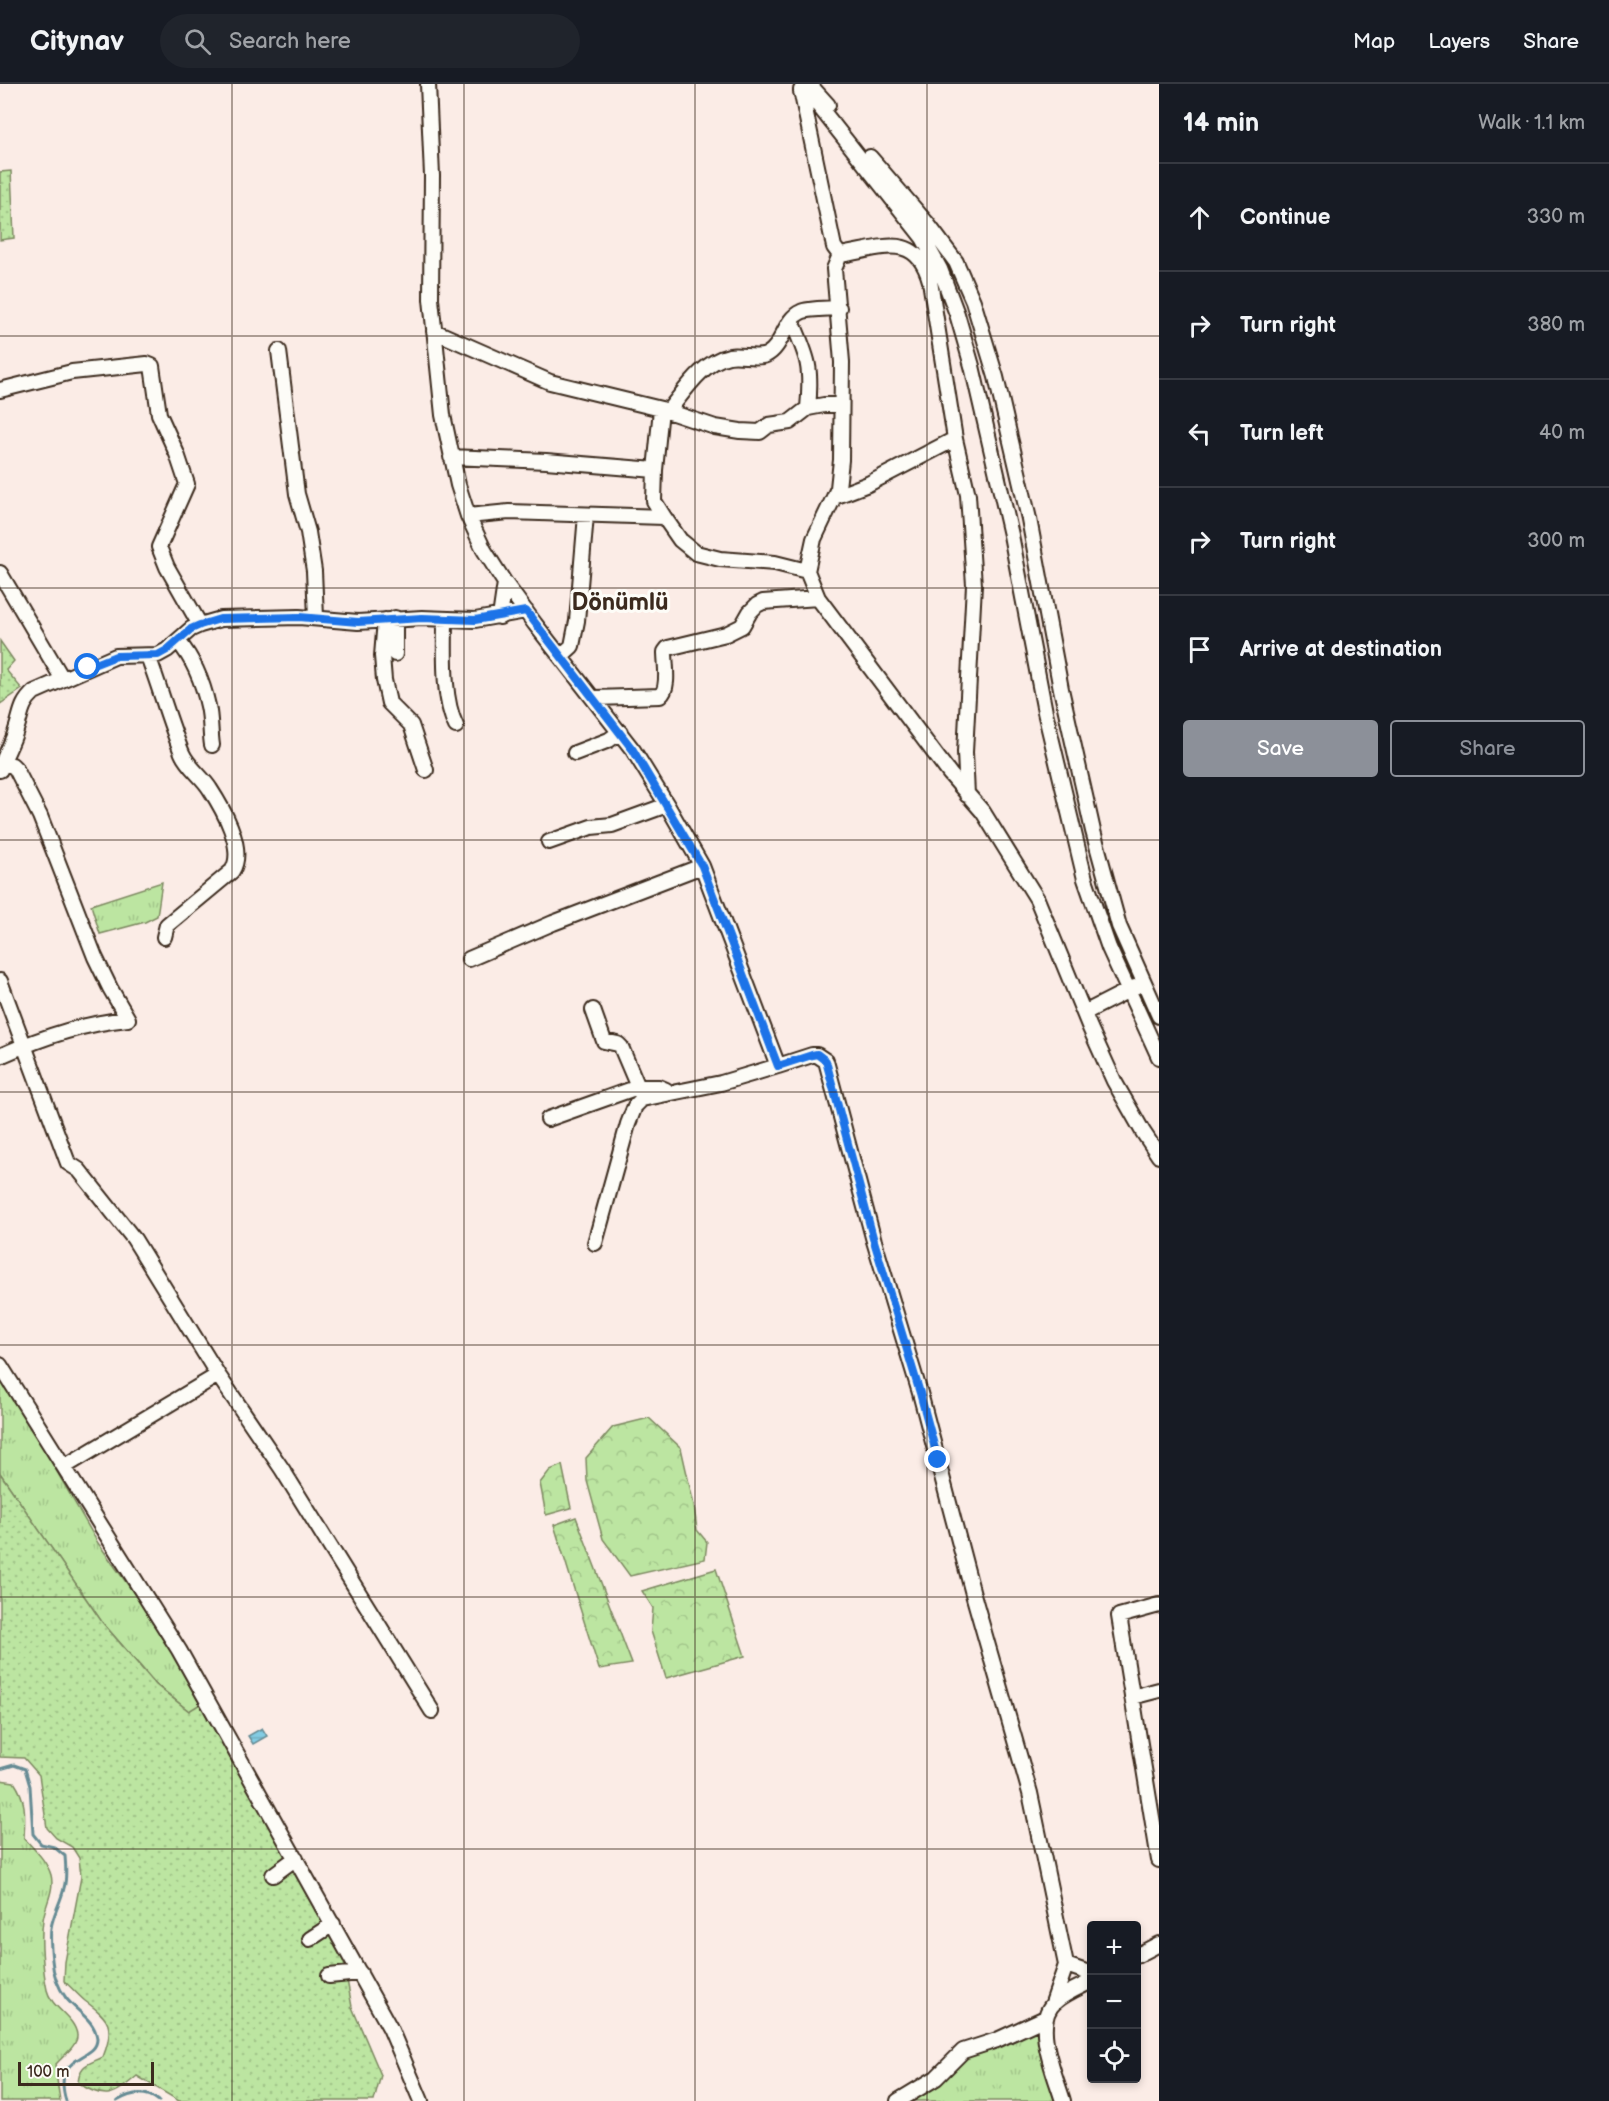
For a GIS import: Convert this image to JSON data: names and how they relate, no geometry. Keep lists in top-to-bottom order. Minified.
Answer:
{"districts":["Dönümlü"],"scale_bar":"100 m","page":{"header":"Citynav","search":"Search here","nav":["Map","Layers","Share"],"heading":["14 min","Walk · 1.1 km"],"list":[["Continue","330 m"],["Turn right","380 m"],["Turn left","40 m"],["Turn right","300 m"],"Arrive at destination"],"buttons":["Save","Share"],"map_buttons":["+","−"],"scale":"100 m"}}
